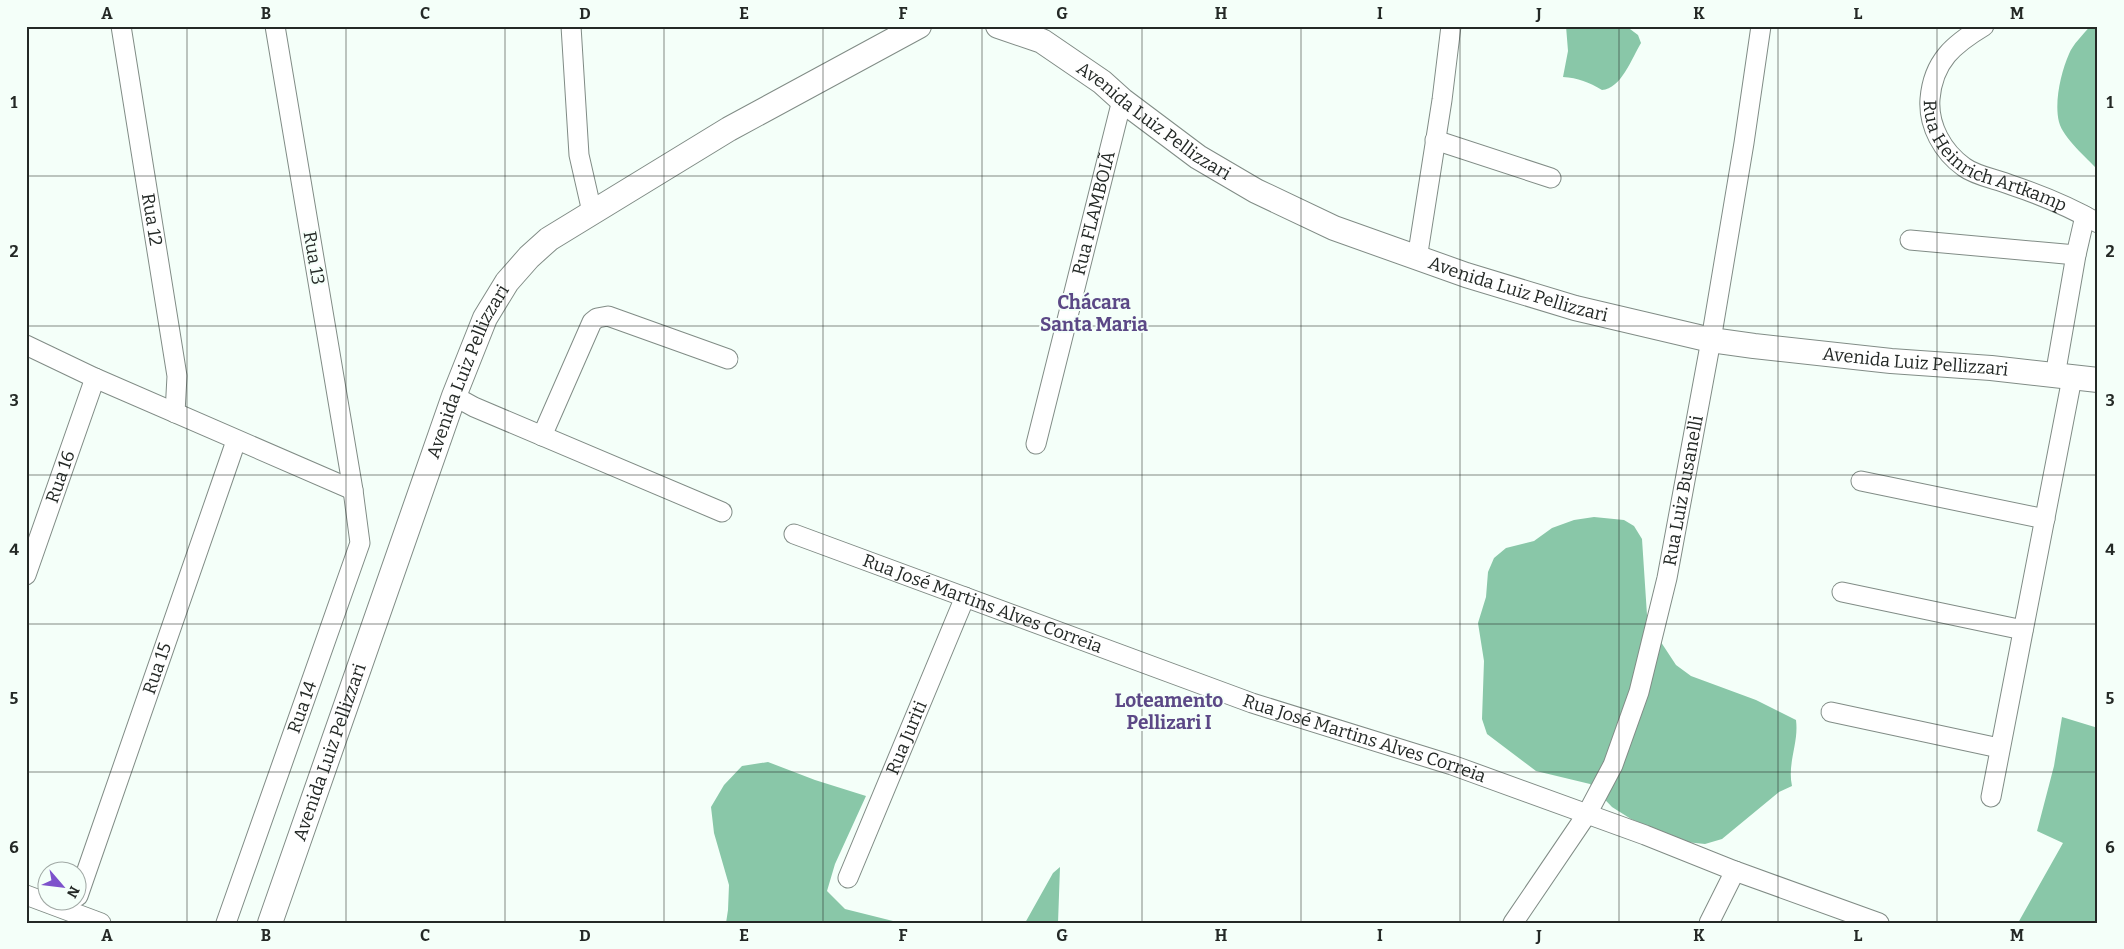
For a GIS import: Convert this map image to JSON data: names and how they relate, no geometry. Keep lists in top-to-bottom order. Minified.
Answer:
{"streets":{"main road":["Avenida Luiz Pellizzari"],"street":["Rua Heinrich Artkamp","Rua FLAMBOIÃ","Rua 12","Rua 13","Rua 16","Rua Luiz Busanelli","Rua José Martins Alves Correia","Rua 15","Rua 14","Rua Juriti"]},"crossings":[["Avenida Luiz Pellizzari","Rua FLAMBOIÃ"],["Avenida Luiz Pellizzari","Rua Luiz Busanelli"],["Rua 13","Rua 14"],["Rua Luiz Busanelli","Rua José Martins Alves Correia"],["Rua José Martins Alves Correia","Rua Juriti"]],"districts":["Chácara Santa Maria","Loteamento Pellizari I"],"north":"bottom right","grid":{"columns":["A","B","C","D","E","F","G","H","I","J","K","L","M"],"rows":["1","2","3","4","5","6"]}}
